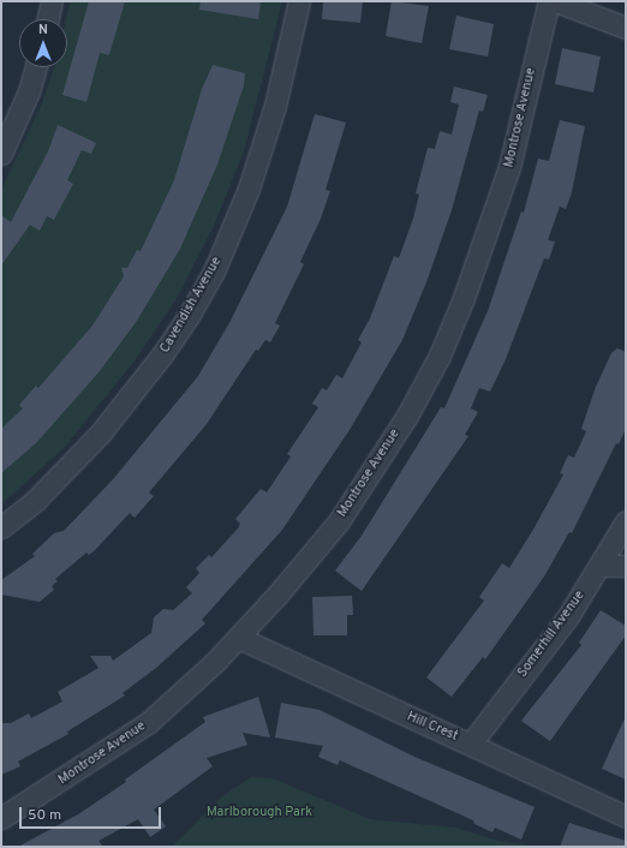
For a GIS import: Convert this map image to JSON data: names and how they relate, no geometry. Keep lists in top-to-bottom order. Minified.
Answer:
{"streets":{"street":["Montrose Avenue","Cavendish Avenue","Somerhill Avenue","Hill Crest"]},"crossings":[["Montrose Avenue","Hill Crest"],["Somerhill Avenue","Hill Crest"]],"parks":["Marlborough Park"],"scale_bar":"50 m","north":"top"}
